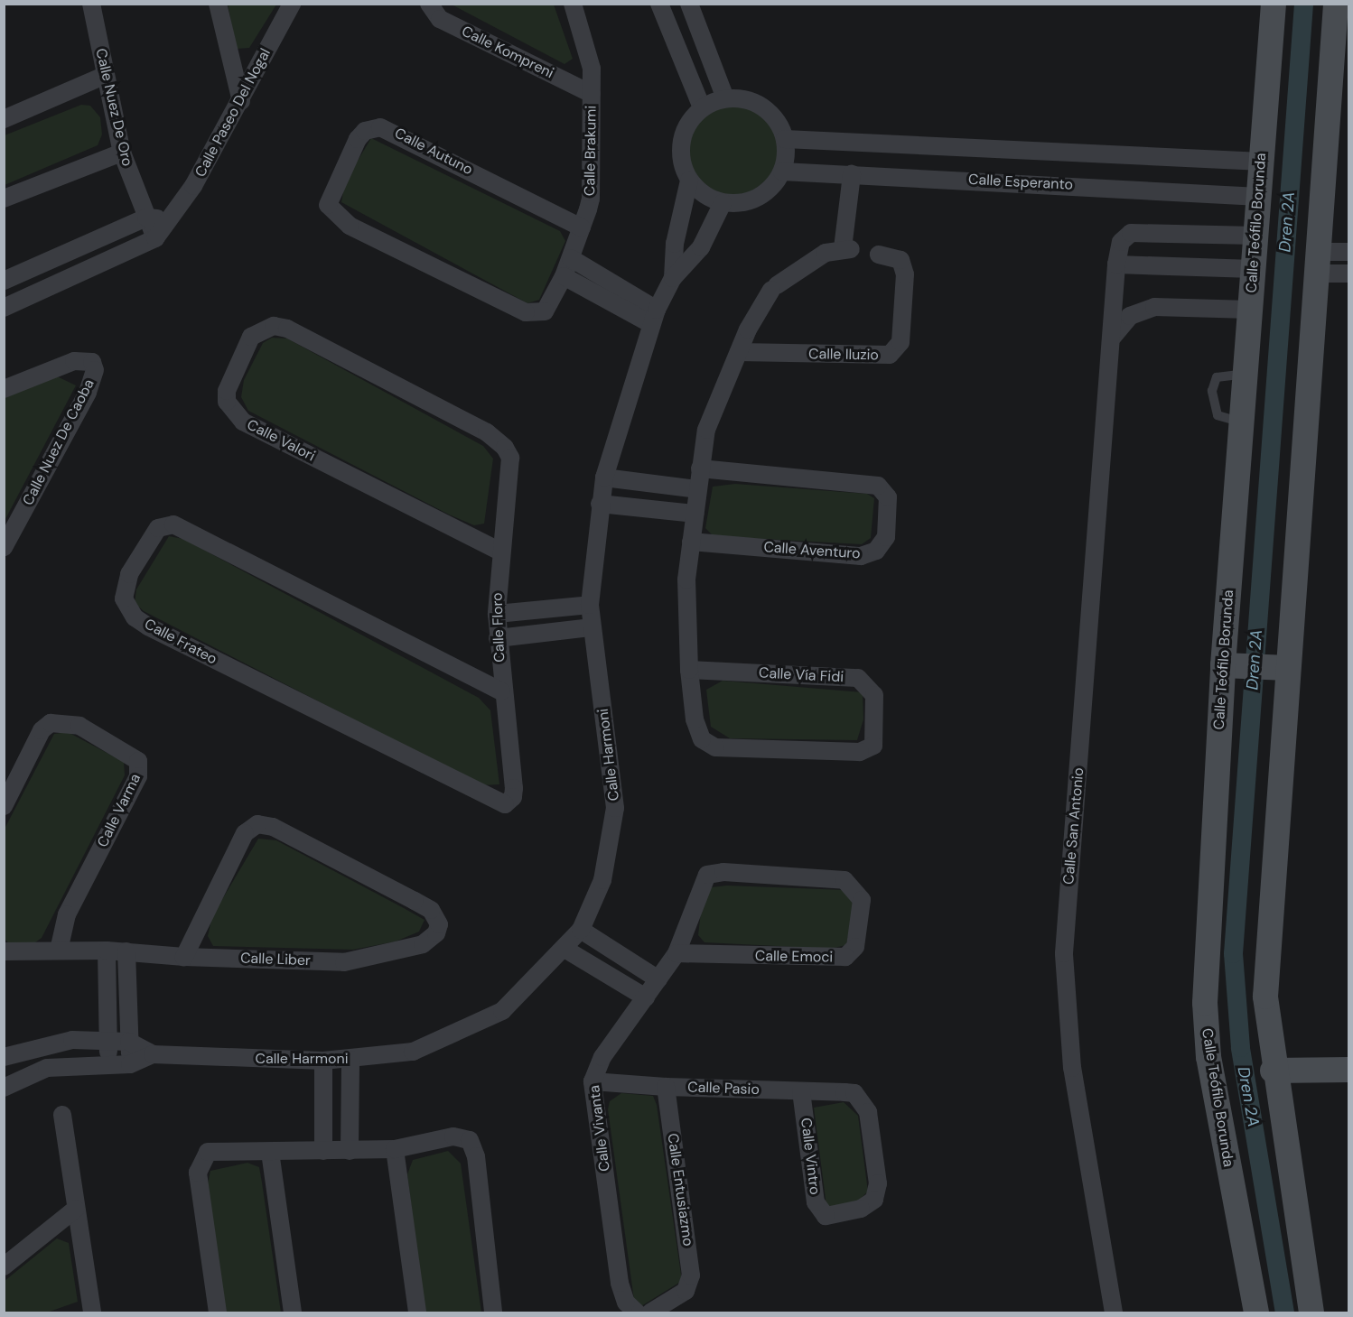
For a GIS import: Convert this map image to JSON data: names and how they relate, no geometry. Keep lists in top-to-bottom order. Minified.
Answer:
{"streets":{"main road":["Calle Teófilo Borunda"],"street":["Calle Kompreni","Calle Nuez De Oro","Calle Paseo Del Nogal","Calle Brakumi","Calle Autuno","Calle Esperanto","Calle Iluzio","Calle Valori","Calle Nuez De Caoba","Calle Aventuro","Calle Floro","Calle Frateo","Calle Vía Fidi","Calle Harmoni","Calle Varma","Calle San Antonio","Calle Emoci","Calle Liber","Calle Pasio","Calle Vivanta","Calle Vintro","Calle Entusiazmo"]},"crossings":[["Calle Kompreni","Calle Brakumi"],["Calle Nuez De Oro","Calle Paseo Del Nogal"],["Calle Brakumi","Calle Autuno"],["Calle Esperanto","Calle Teófilo Borunda"],["Calle Esperanto","Calle Harmoni"],["Calle Teófilo Borunda","Calle San Antonio"],["Calle Valori","Calle Floro"],["Calle Floro","Calle Frateo"],["Calle Varma","Calle Liber"],["Calle Emoci","Calle Vivanta"],["Calle Pasio","Calle Vivanta"],["Calle Pasio","Calle Vintro"],["Calle Pasio","Calle Entusiazmo"],["Calle Vivanta","Calle Entusiazmo"]],"water":["Dren 2A"]}
